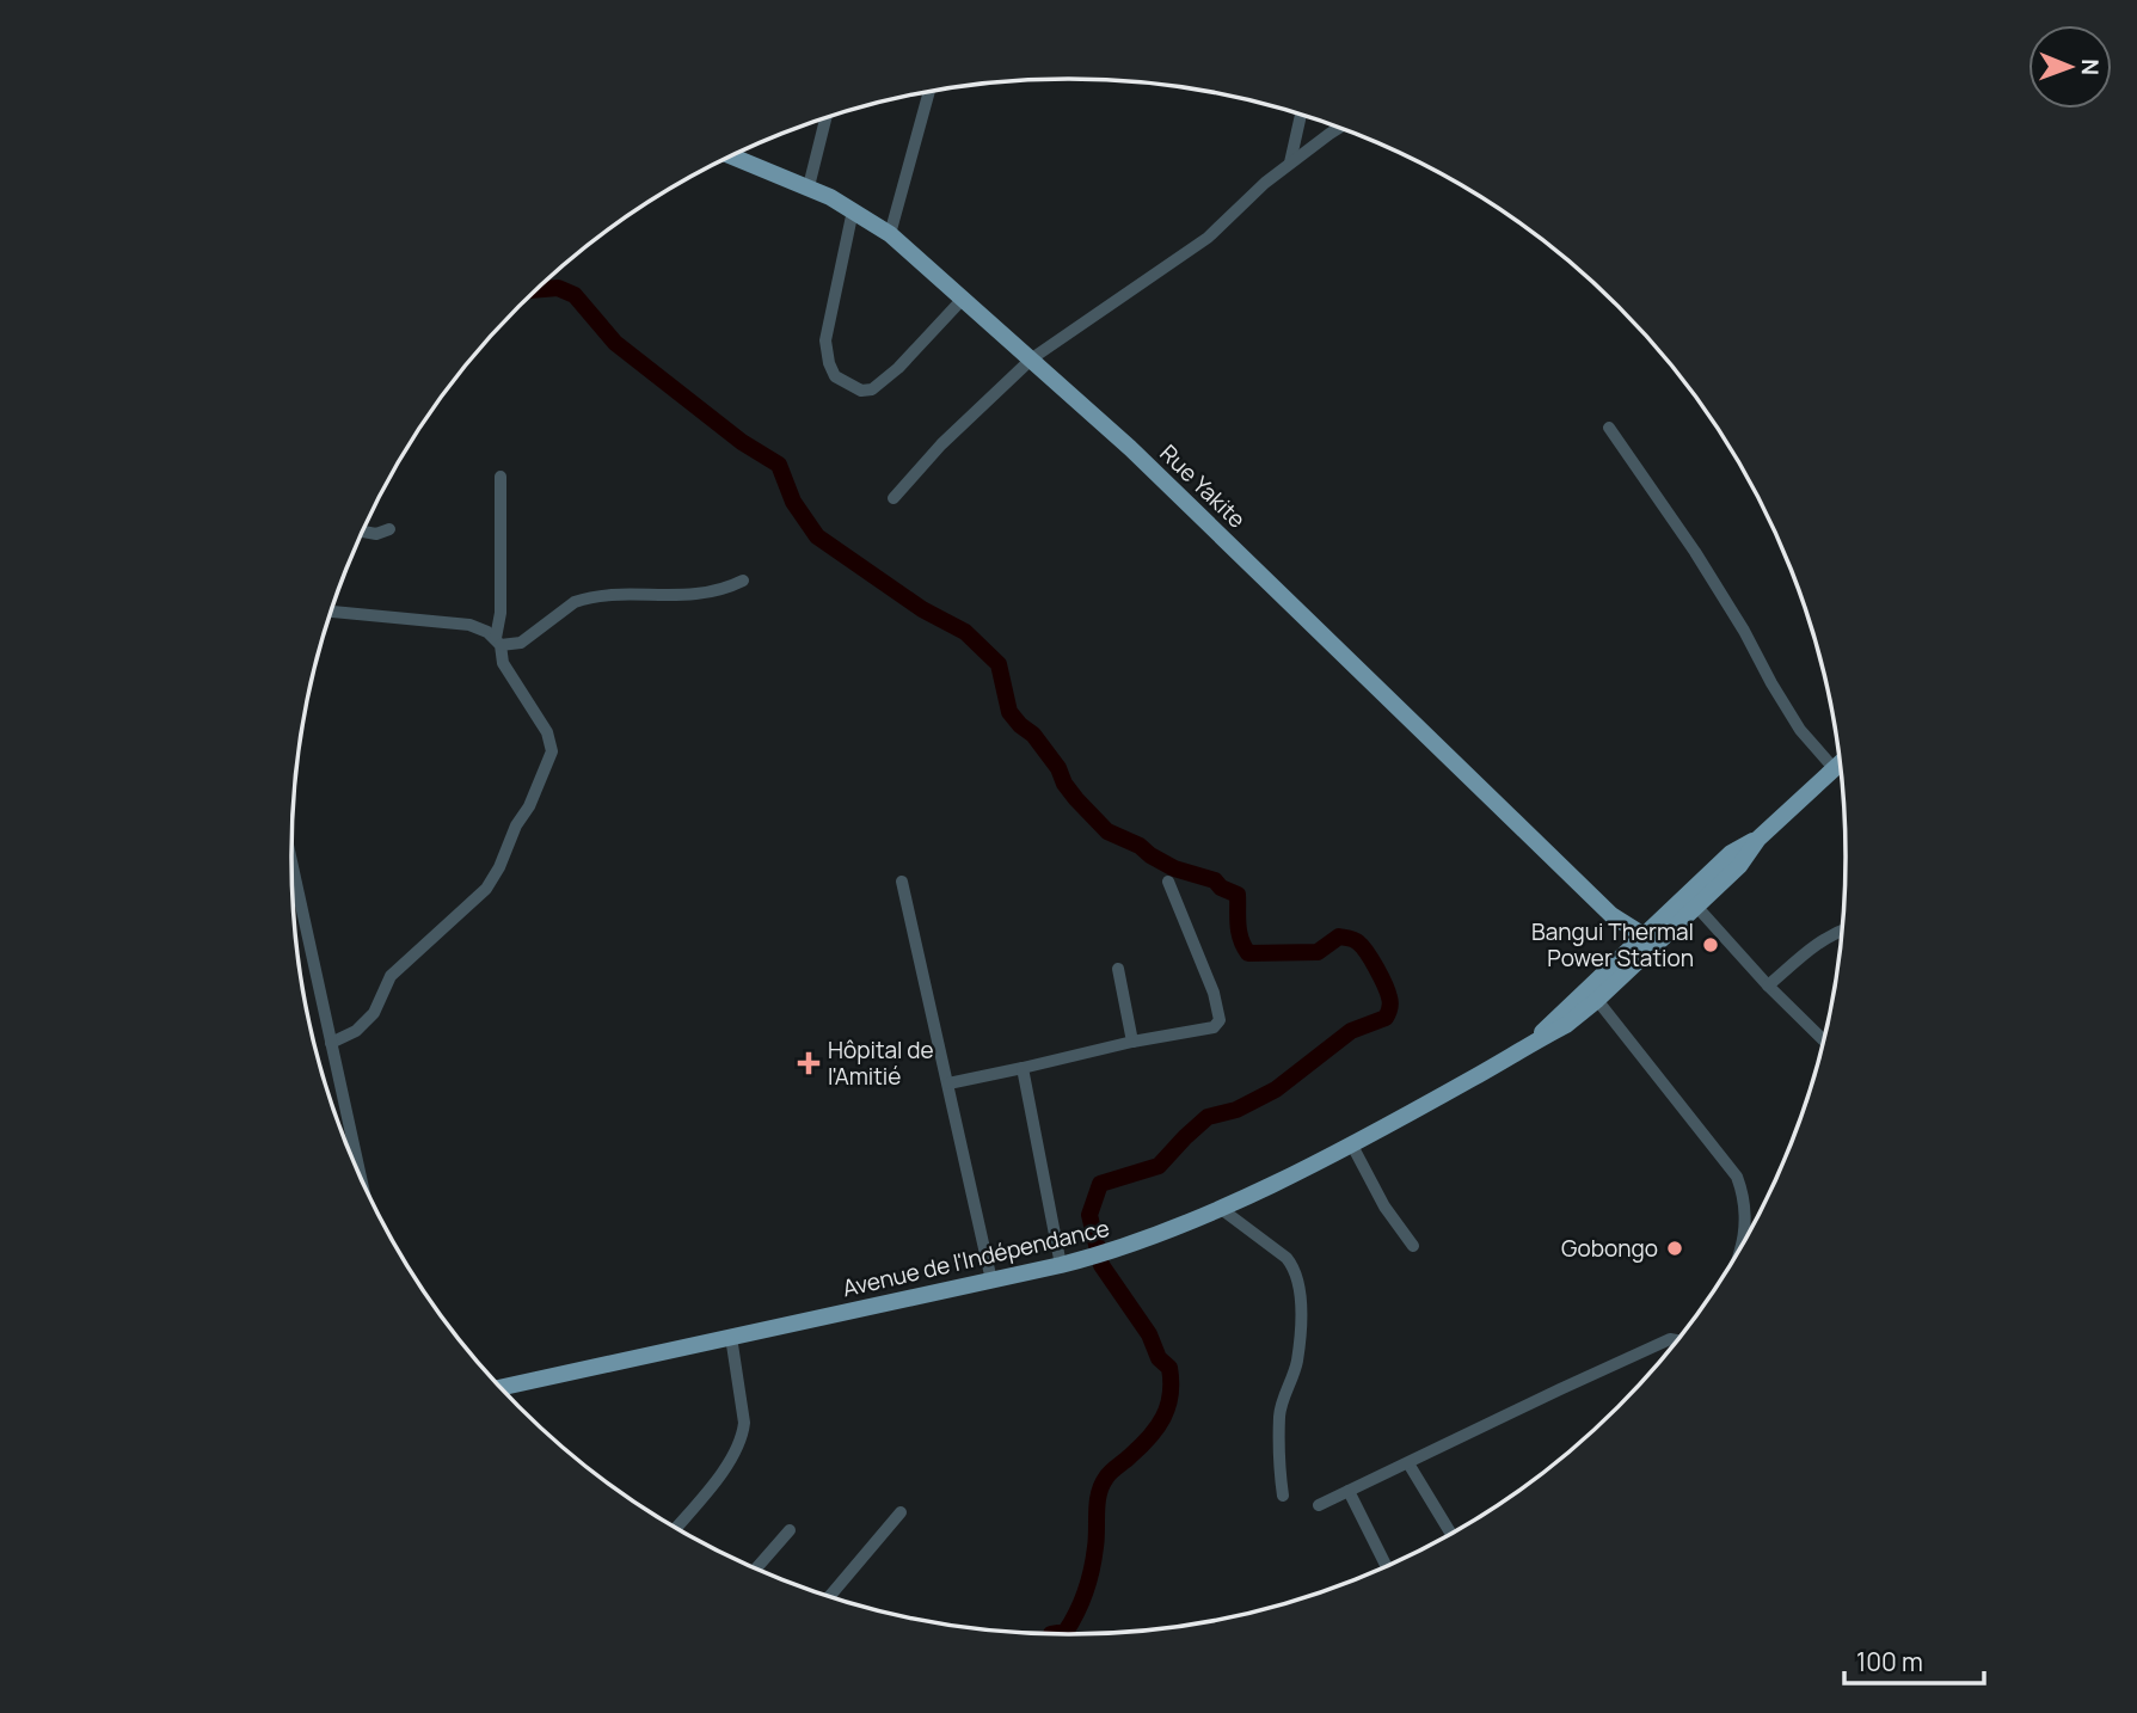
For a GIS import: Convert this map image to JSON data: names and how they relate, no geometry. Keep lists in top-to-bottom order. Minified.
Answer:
{"streets":{"main road":["Rue Yakite","Avenue de l'Indépendance"]},"crossings":[["Rue Yakite","Avenue de l'Indépendance"]],"places":{"other":["Bangui Thermal Power Station","Gobongo"],"health":["Hôpital de l'Amitié"]},"scale_bar":"100 m","north":"right"}
